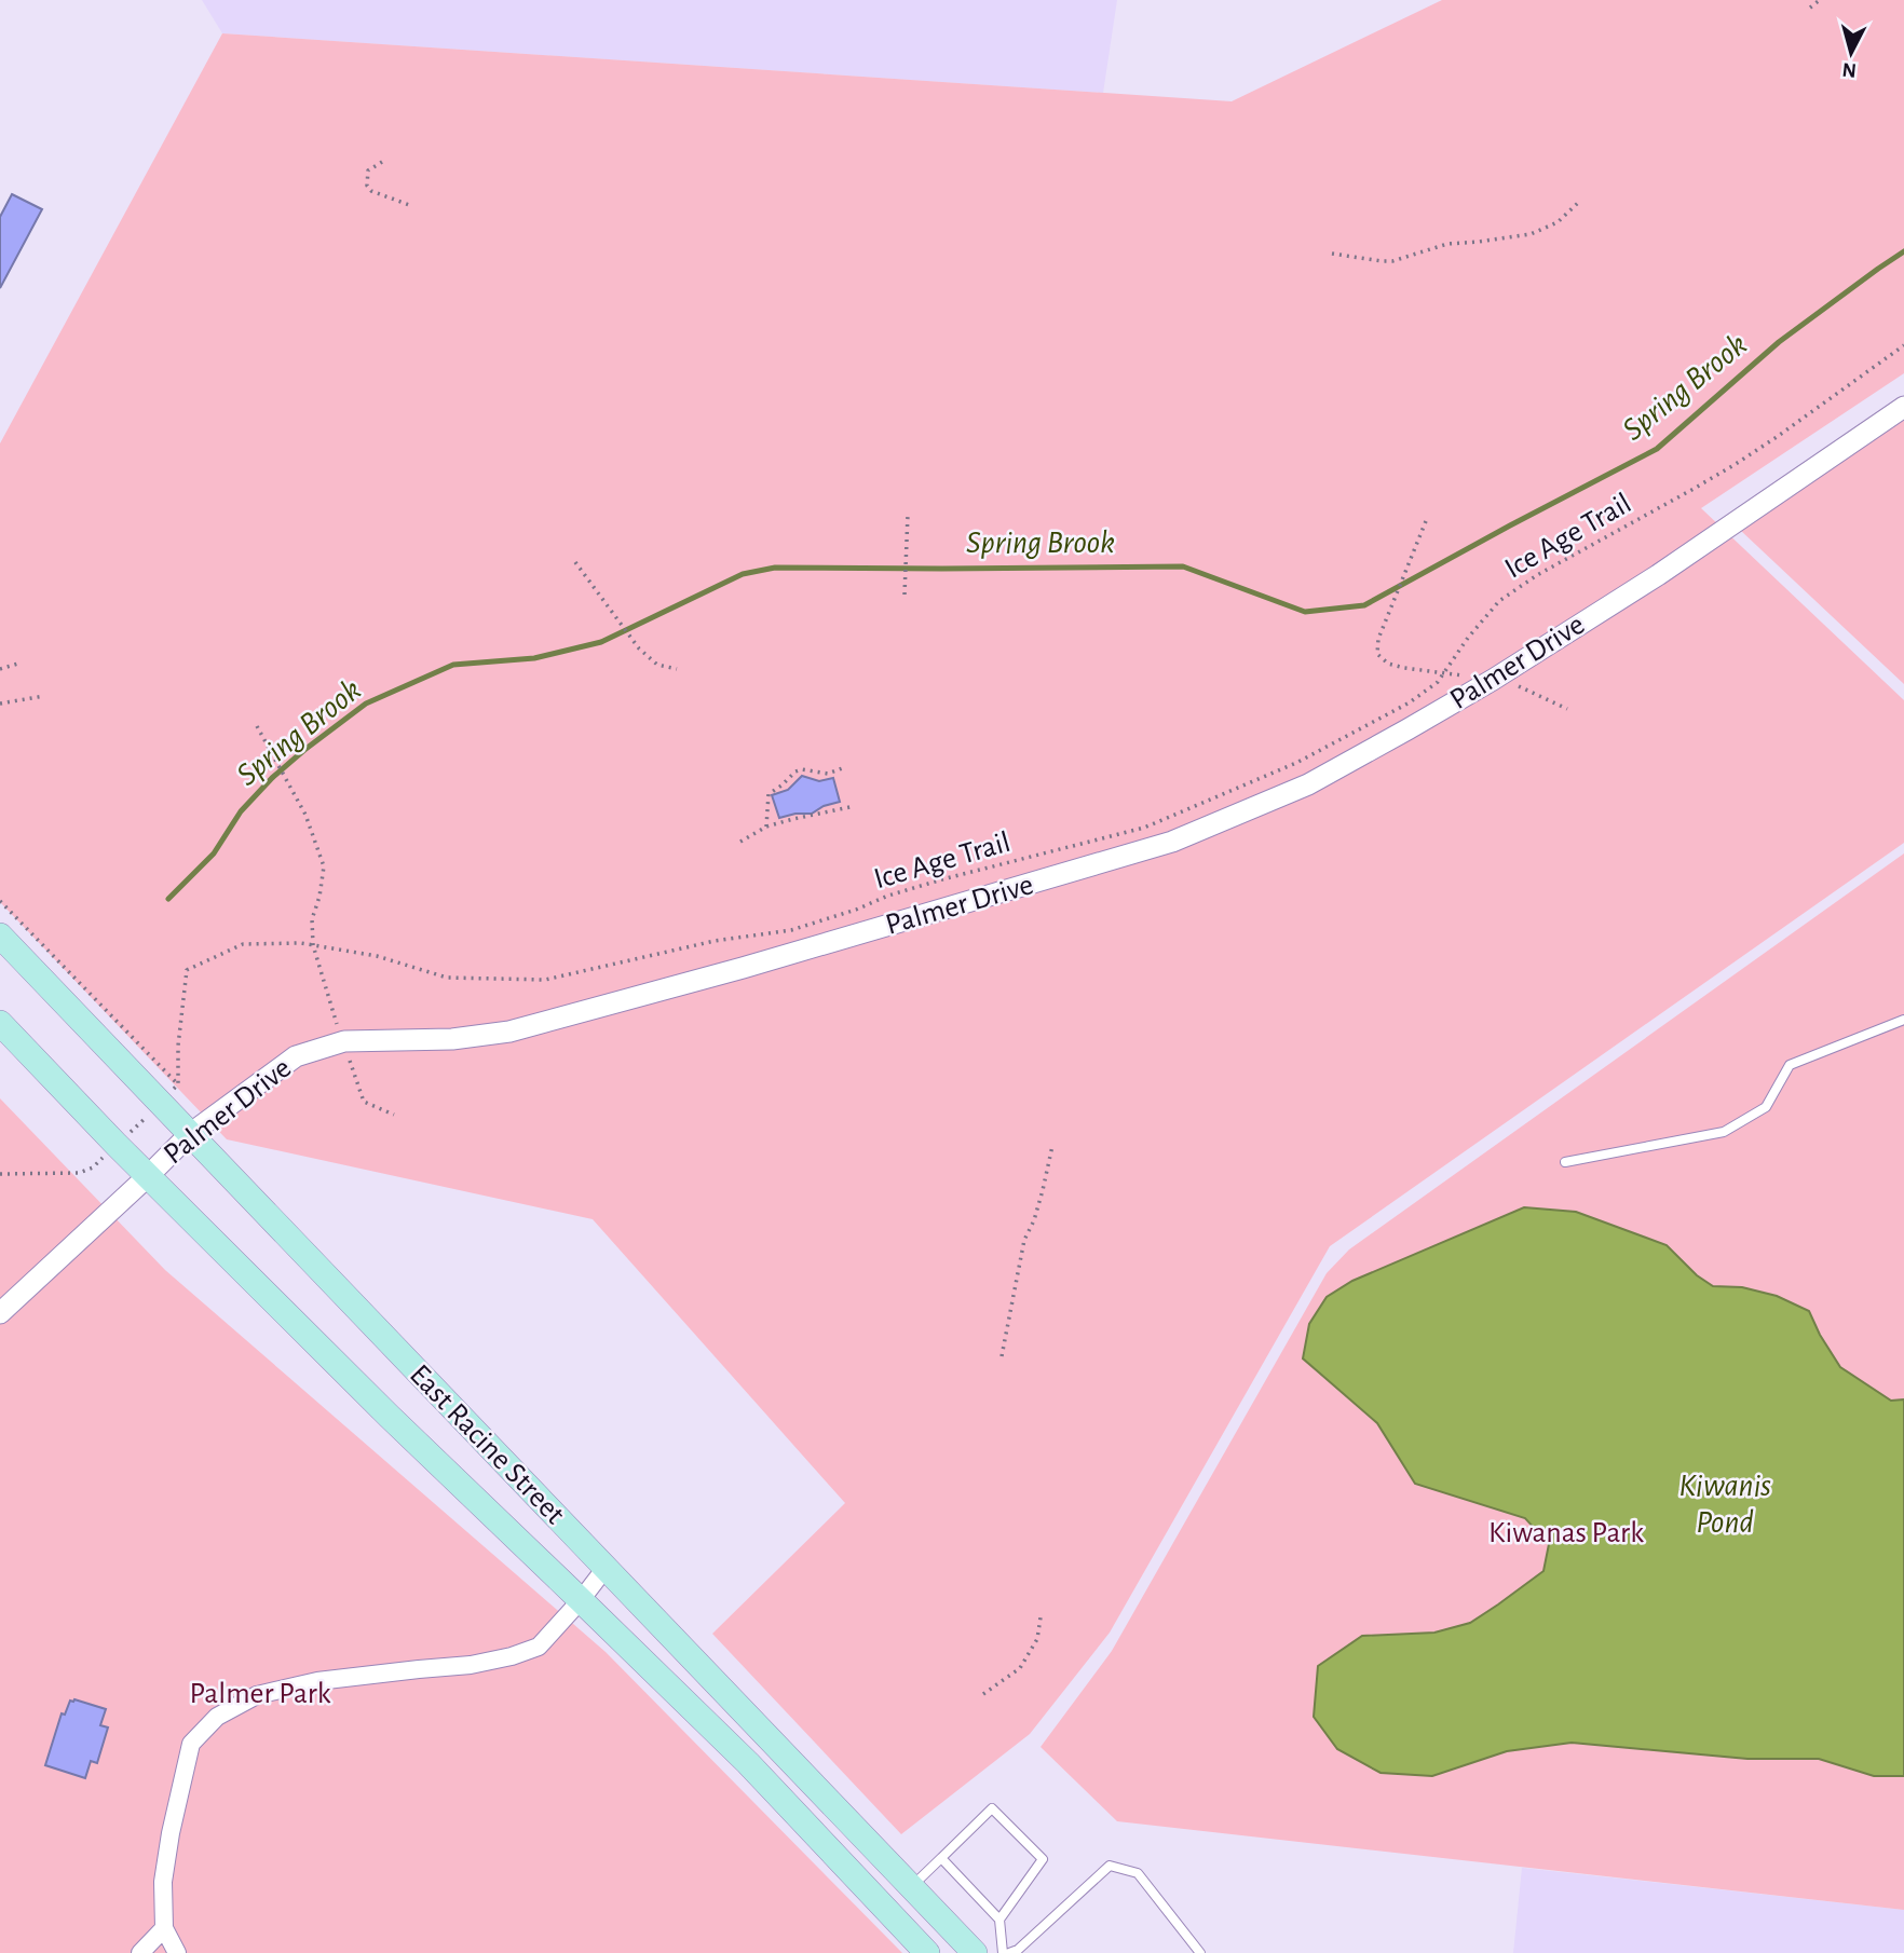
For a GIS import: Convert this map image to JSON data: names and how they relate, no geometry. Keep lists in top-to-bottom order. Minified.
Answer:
{"streets":{"main road":["East Racine Street"],"street":["Palmer Drive"],"path":["Ice Age Trail"]},"crossings":[["Palmer Drive","East Racine Street"]],"water":["Spring Brook","Kiwanis Pond"],"parks":["Kiwanas Park","Palmer Park"],"north":"bottom"}
